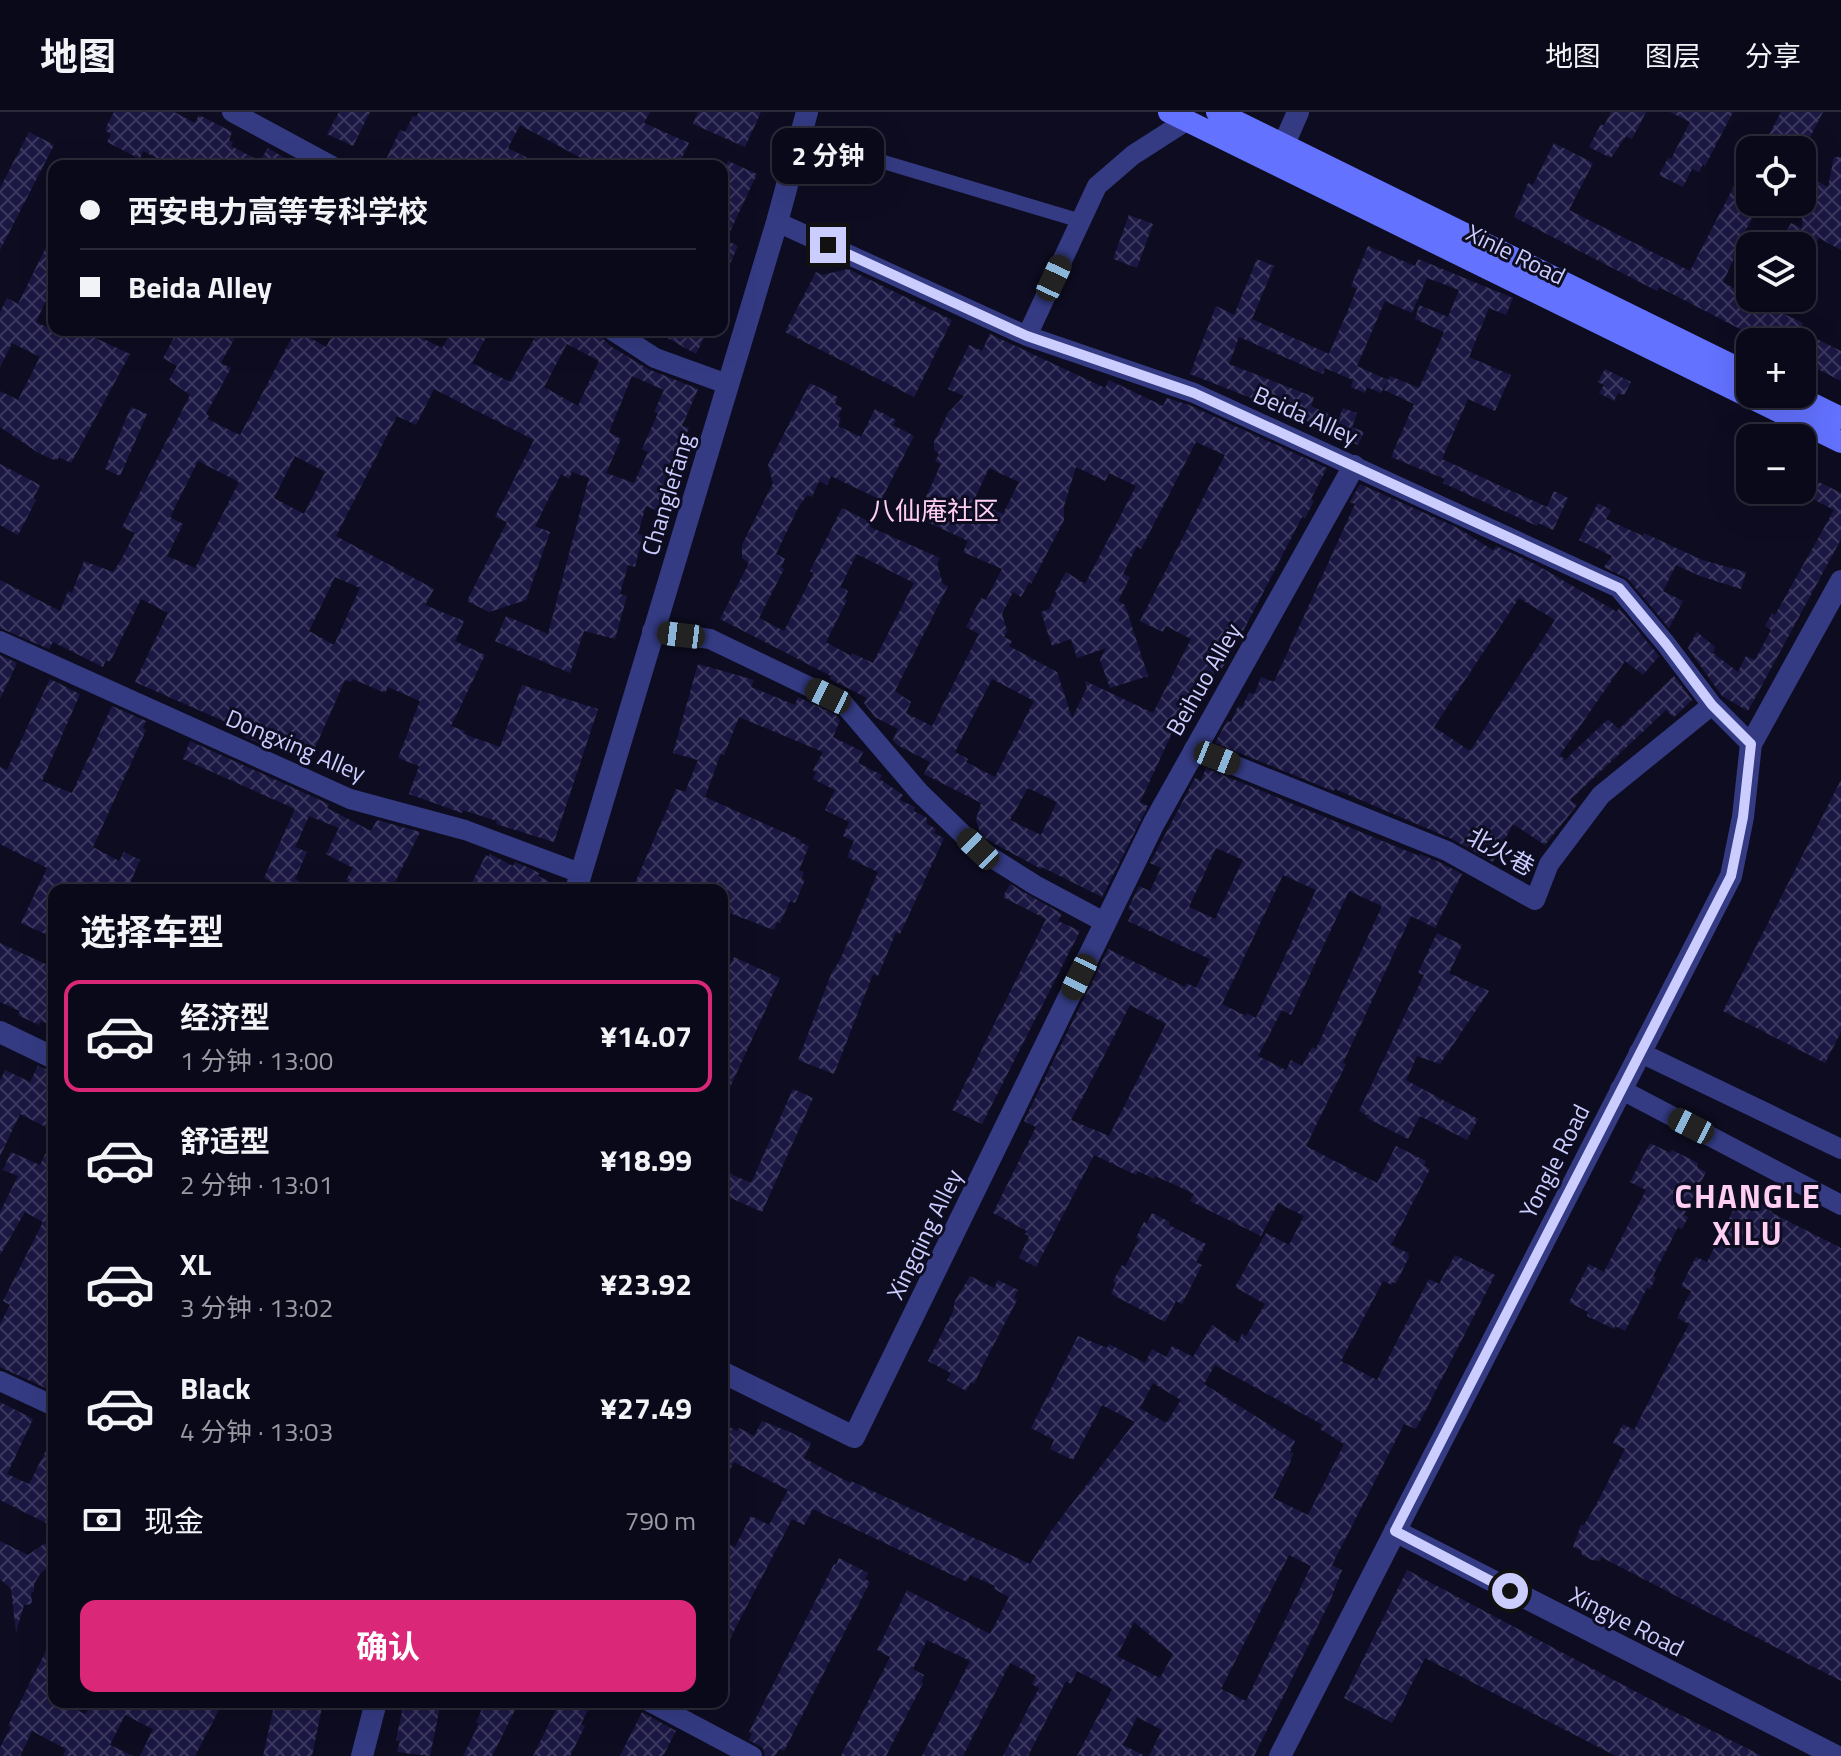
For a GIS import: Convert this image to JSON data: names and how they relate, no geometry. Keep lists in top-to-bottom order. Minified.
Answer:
{"streets":{"main road":["Xinle Road"],"street":["Beida Alley","Changlefang","Beihuo Alley","Dongxing Alley","北火巷","Yongle Road","Xingqing Alley","Xingye Road"]},"crossings":[["Beida Alley","Changlefang"],["Beida Alley","Beihuo Alley"],["Beida Alley","北火巷"],["Beida Alley","Yongle Road"],["Changlefang","Dongxing Alley"],["Beihuo Alley","北火巷"],["Beihuo Alley","Xingqing Alley"],["Yongle Road","Xingye Road"]],"districts":["八仙庵社区","CHANGLE XILU"],"page":{"header":"地图","nav":["地图","图层","分享"],"bubble":"2 分钟","map_buttons":["+","−"],"banner":["西安电力高等专科学校","Beida Alley"],"heading":"选择车型","list":[{"name":"经济型","note":"1 分钟 · 13:00","value":"¥14.07"},{"name":"舒适型","note":"2 分钟 · 13:01","value":"¥18.99"},{"name":"XL","note":"3 分钟 · 13:02","value":"¥23.92"},{"name":"Black","note":"4 分钟 · 13:03","value":"¥27.49"}],"pay":["现金","790 m"],"buttons":"确认"}}
